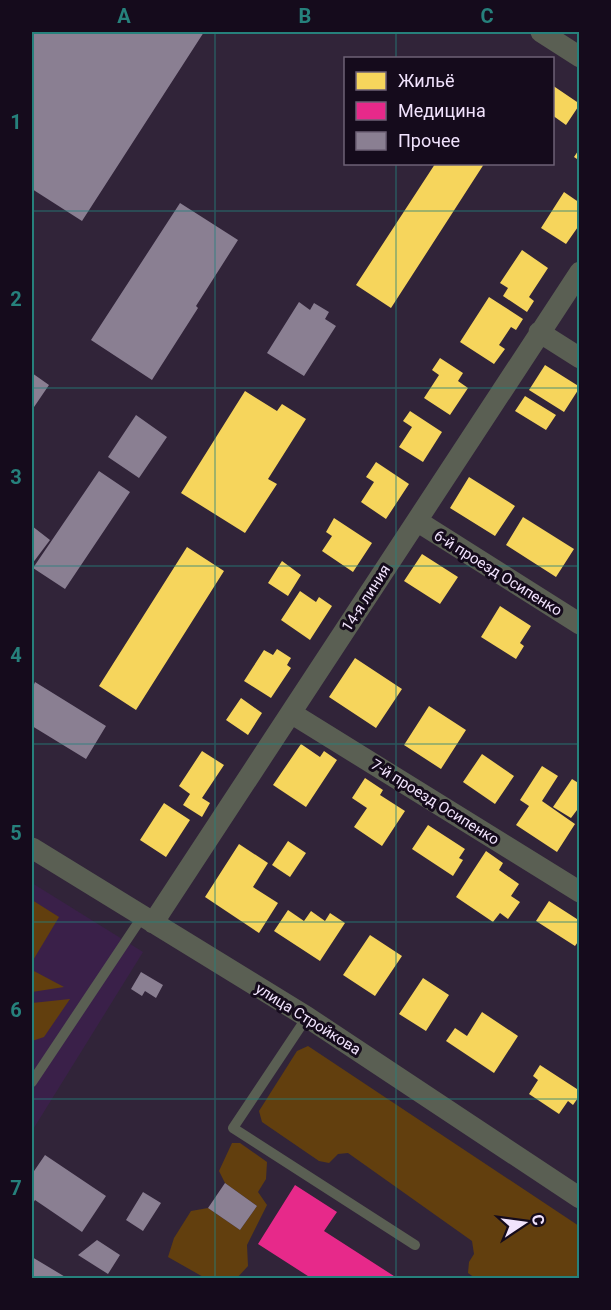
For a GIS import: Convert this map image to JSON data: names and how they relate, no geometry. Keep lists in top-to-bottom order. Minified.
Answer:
{"streets":{"street":["6-й проезд Осипенко","14-я линия","7-й проезд Осипенко","улица Стройкова"]},"crossings":[["6-й проезд Осипенко","14-я линия"],["14-я линия","7-й проезд Осипенко"],["14-я линия","улица Стройкова"]],"legend":["Жильё","Медицина","Прочее"],"north":"right","grid":{"columns":["A","B","C"],"rows":["1","2","3","4","5","6","7"]}}
